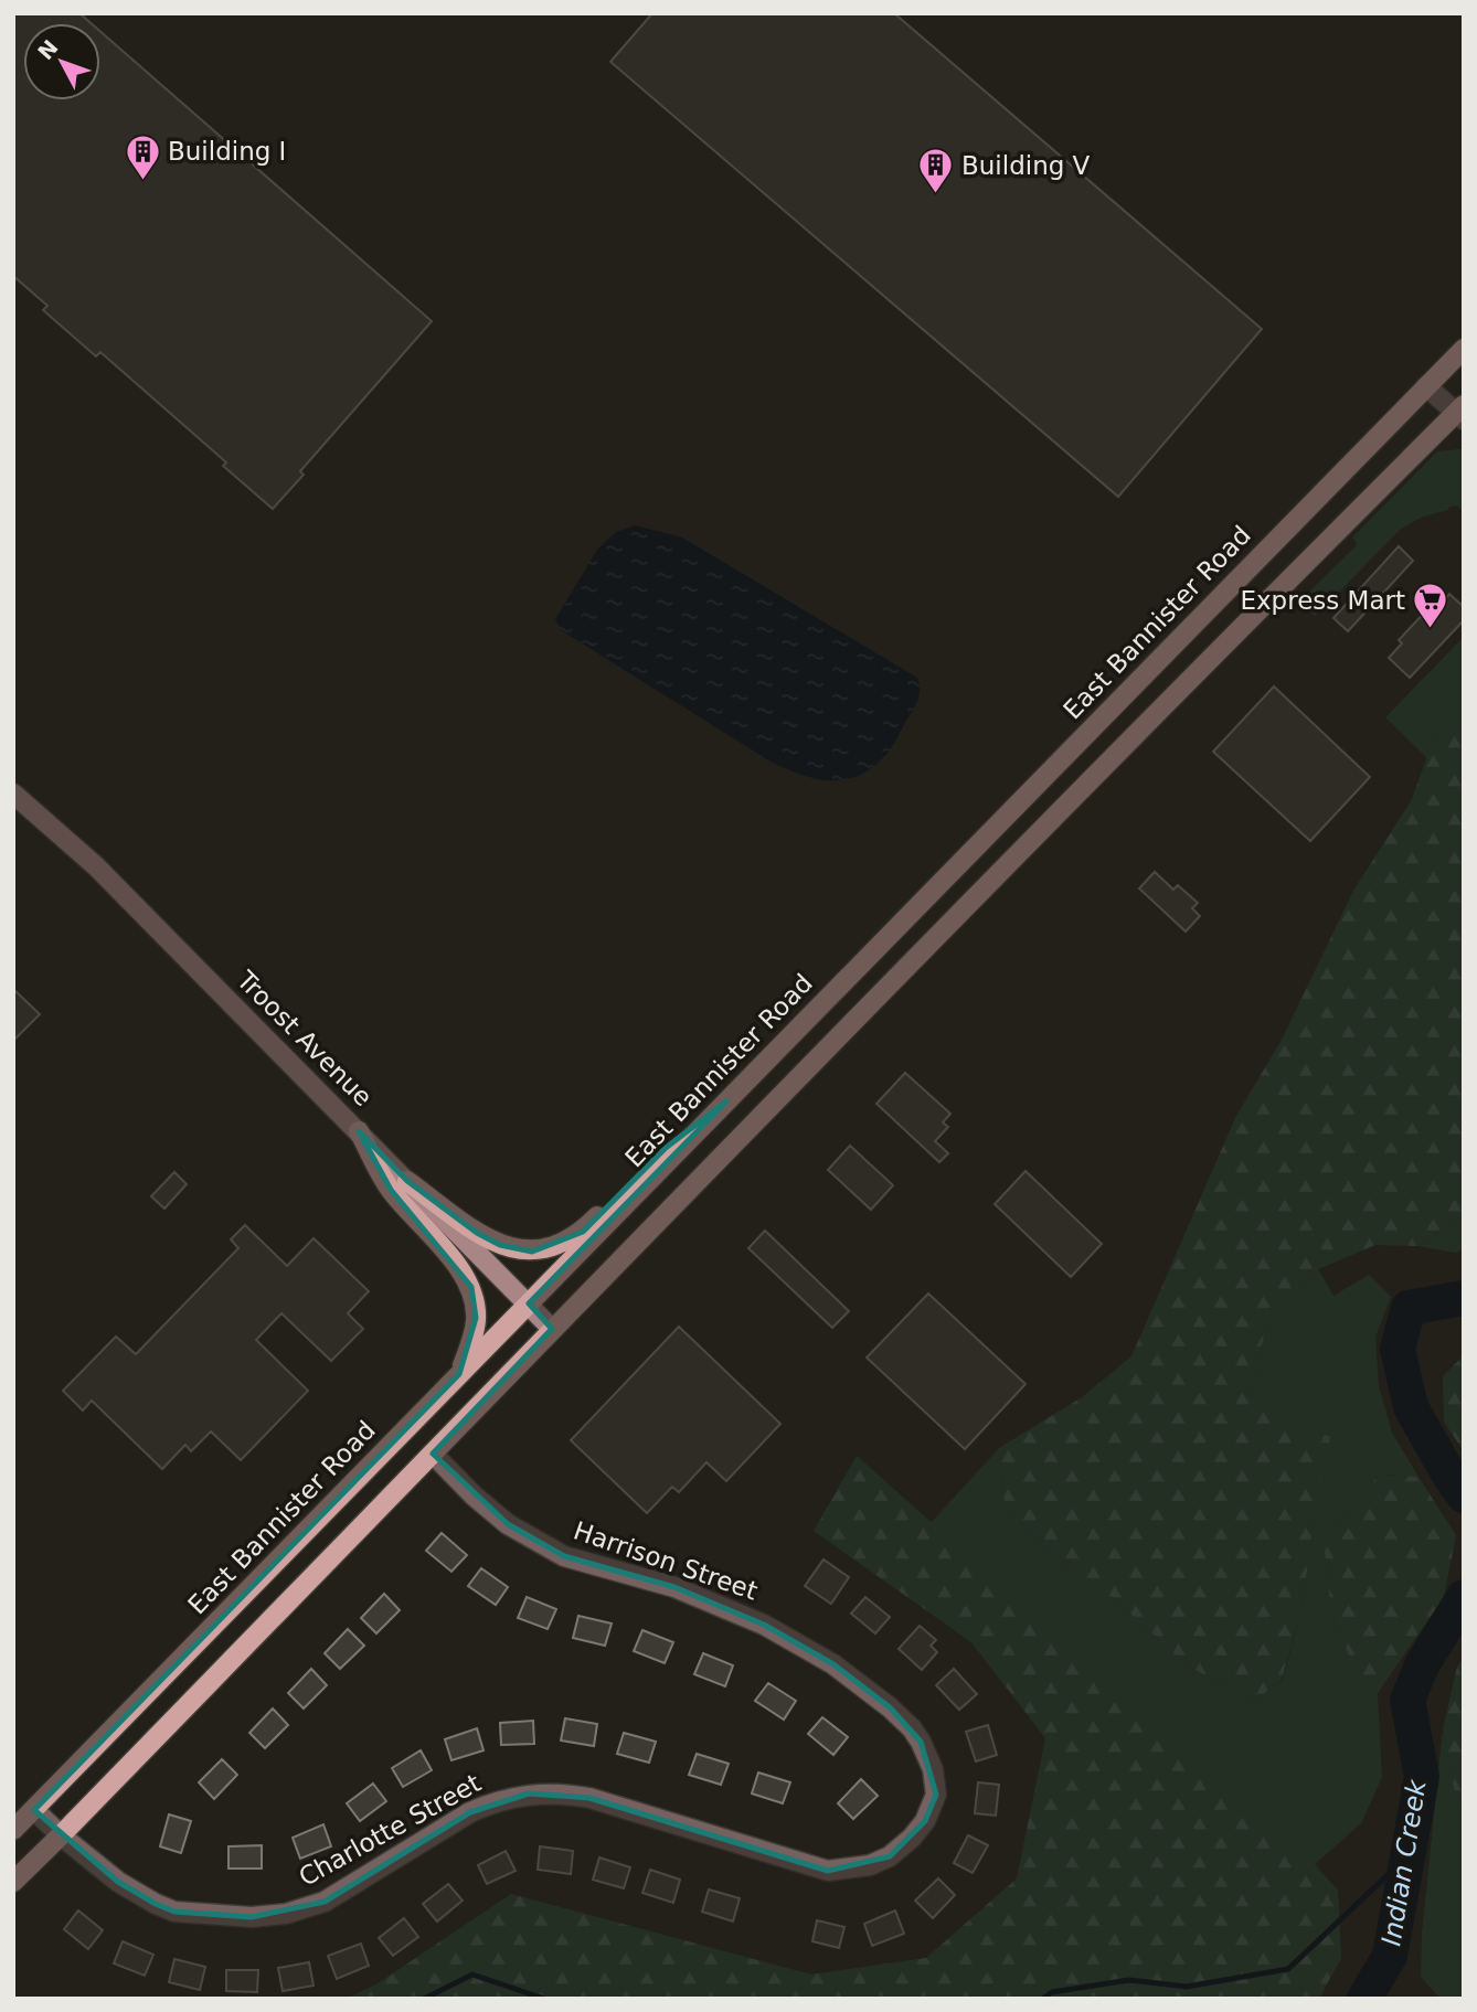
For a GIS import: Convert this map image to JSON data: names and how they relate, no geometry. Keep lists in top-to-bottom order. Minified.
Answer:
{"streets":{"main road":["East Bannister Road","Troost Avenue"],"street":["Harrison Street","Charlotte Street"]},"crossings":[["East Bannister Road","Troost Avenue"],["East Bannister Road","Charlotte Street"],["Harrison Street","Charlotte Street"]],"water":["Indian Creek"],"places":{"building":["Building I","Building V"],"supermarket":["Express Mart"]},"north":"top left"}
